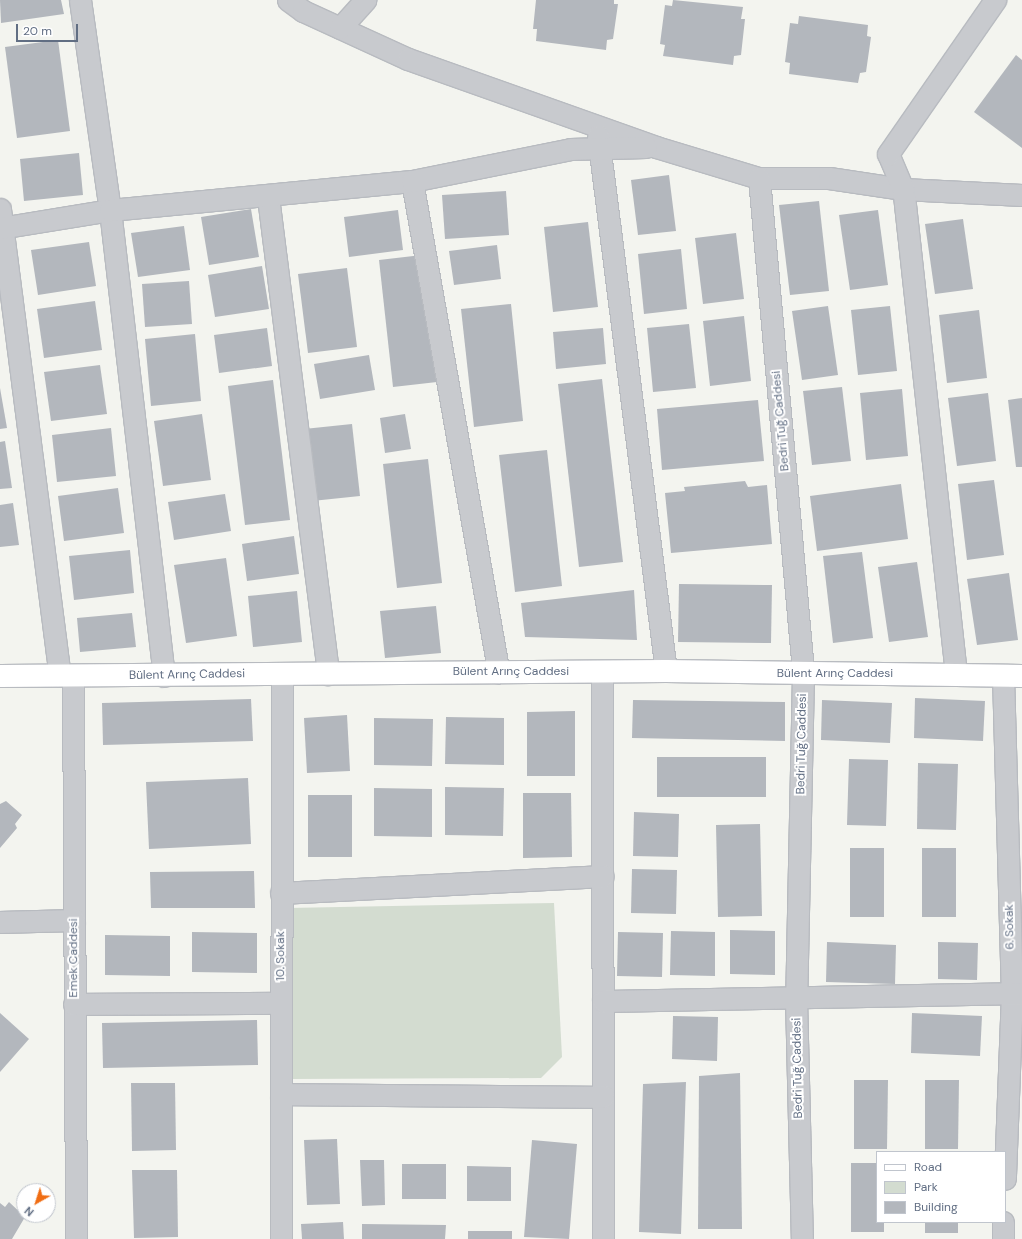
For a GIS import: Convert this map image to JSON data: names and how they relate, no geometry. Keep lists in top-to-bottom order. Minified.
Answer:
{"streets":{"street":["Bedri Tuğ Caddesi","Bülent Arınç Caddesi","6. Sokak","10. Sokak","Emek Caddesi"]},"crossings":[["Bedri Tuğ Caddesi","Bülent Arınç Caddesi"],["Bülent Arınç Caddesi","6. Sokak"],["Bülent Arınç Caddesi","10. Sokak"],["Bülent Arınç Caddesi","Emek Caddesi"]],"legend":["Road","Park","Building"],"scale_bar":"20 m","north":"bottom left"}
